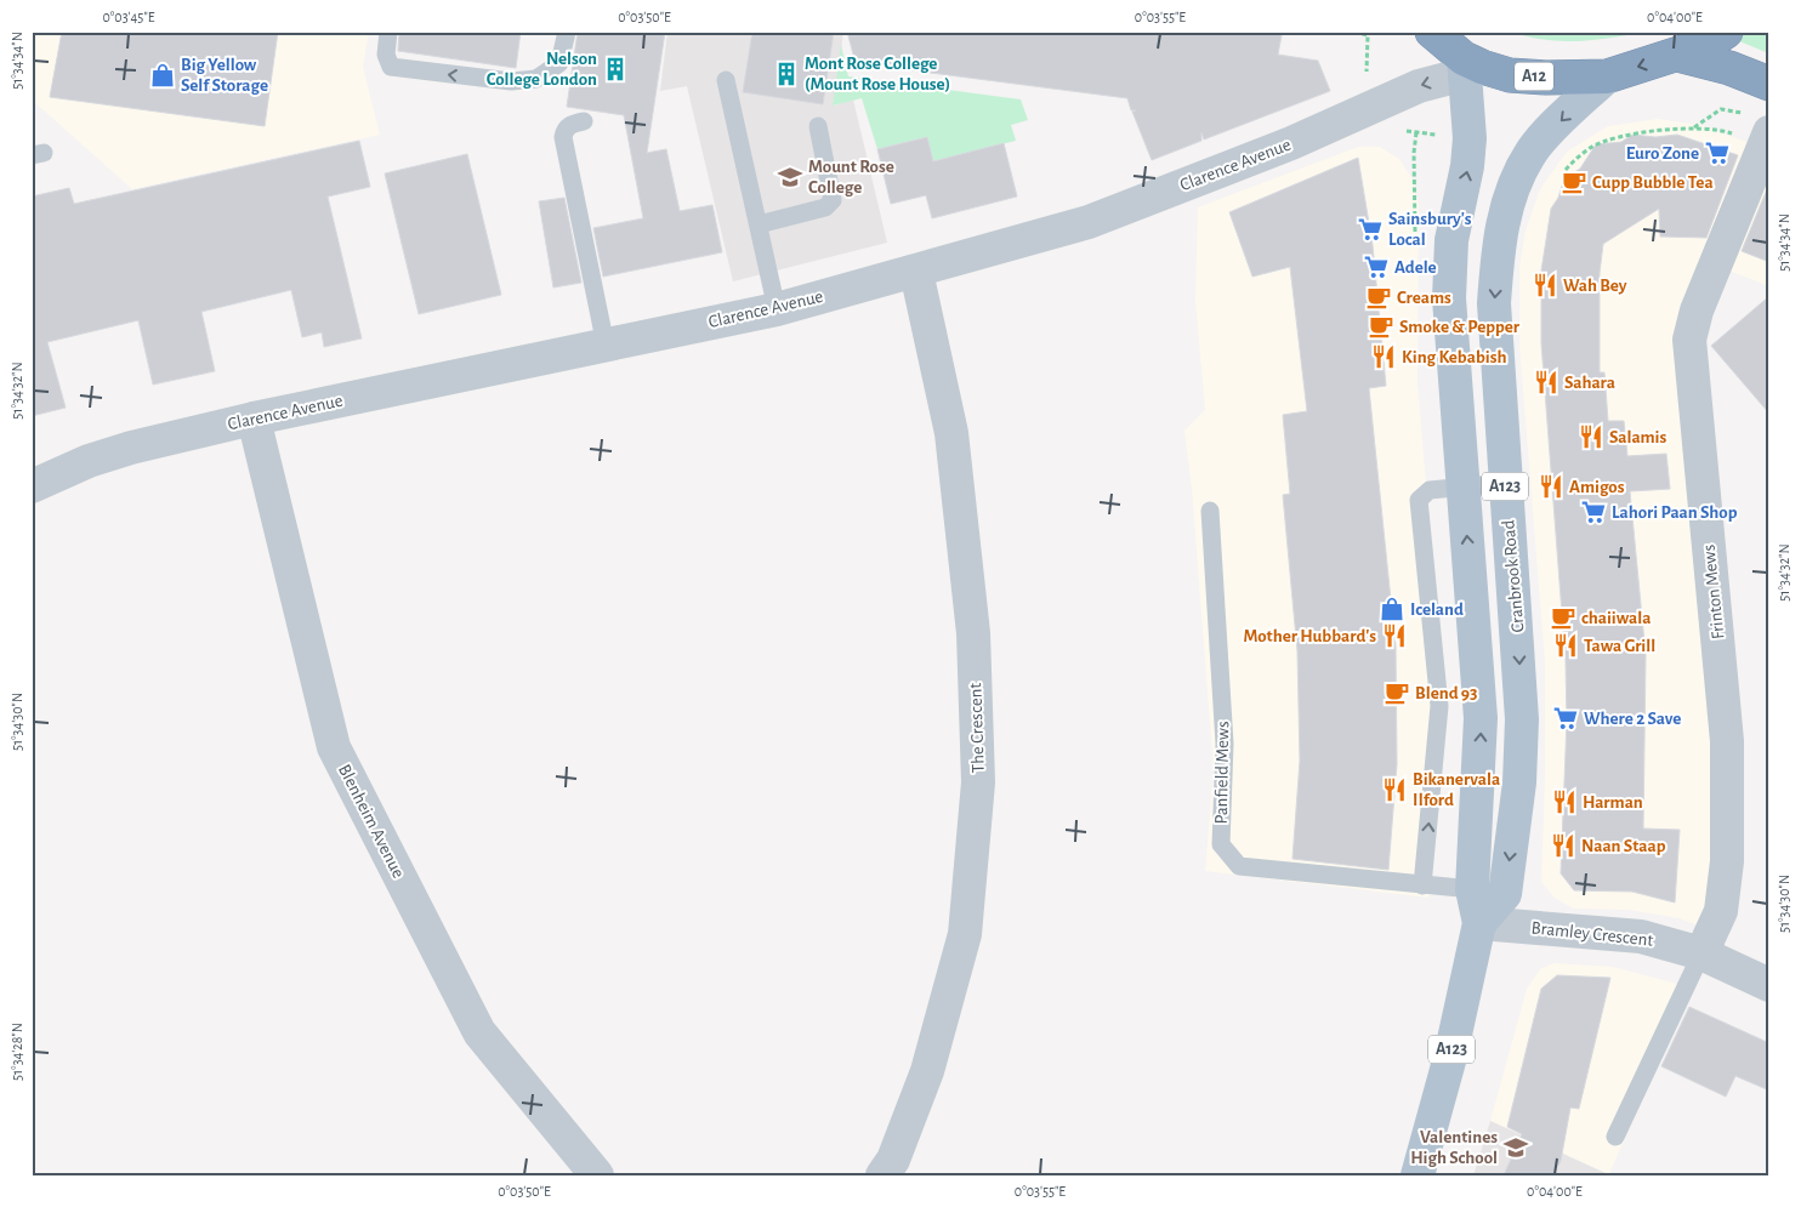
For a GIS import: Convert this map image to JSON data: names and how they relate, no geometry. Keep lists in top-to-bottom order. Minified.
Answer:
{"streets":{"highway":["A12"],"main road":["A123","Cranbrook Road"],"street":["Clarence Avenue","Frinton Mews","The Crescent","Blenheim Avenue","Bramley Crescent"],"lane":["Panfield Mews"]},"crossings":[["A12","Clarence Avenue"],["A12","A123"],["A12","Cranbrook Road"],["Clarence Avenue","A123"],["Clarence Avenue","The Crescent"],["Clarence Avenue","Blenheim Avenue"],["A123","Cranbrook Road"],["A123","Panfield Mews"],["A123","Bramley Crescent"],["Cranbrook Road","Bramley Crescent"],["Frinton Mews","Bramley Crescent"]],"one_way":["Clarence Avenue"],"places":{"building":["Nelson College London","Mont Rose College (Mount Rose House)"],"shop":["Big Yellow Self Storage","Iceland"],"supermarket":["Euro Zone","Sainsbury's Local","Adele","Lahori Paan Shop","Where 2 Save"],"school or university":["Mount Rose College","Valentines High School"],"cafe":["Cupp Bubble Tea","Creams","Smoke & Pepper","chaiiwala","Blend 93"],"restaurant":["Wah Bey","King Kebabish","Sahara","Salamis","Amigos","Mother Hubbard's","Tawa Grill","Bikanervala Ilford","Harman","Naan Staap"]},"coordinates":["0°03'45\"E","0°03'50\"E","0°03'55\"E","0°04'00\"E","51°34'34\"N","51°34'32\"N","51°34'30\"N","51°34'28\"N"]}
